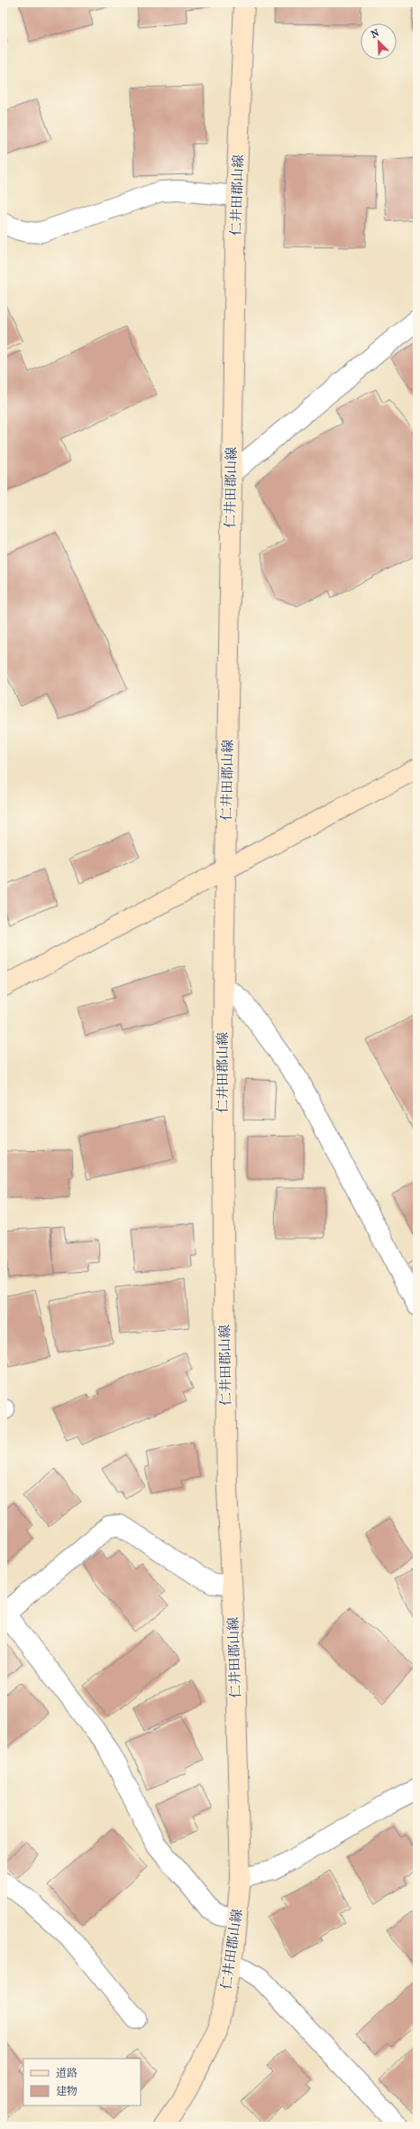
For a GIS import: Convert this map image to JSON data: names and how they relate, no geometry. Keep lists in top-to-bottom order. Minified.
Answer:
{"streets":{"main road":["仁井田郡山線"]},"legend":["道路","建物"],"north":"top left"}
